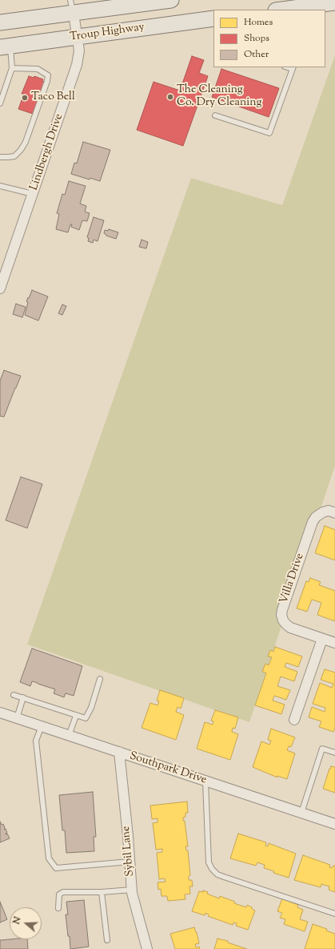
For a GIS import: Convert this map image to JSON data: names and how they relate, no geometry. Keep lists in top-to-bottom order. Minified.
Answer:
{"streets":{"highway":["Troup Highway"],"street":["Lindbergh Drive","Villa Drive","Southpark Drive","Sybil Lane"]},"crossings":[["Troup Highway","Lindbergh Drive"],["Southpark Drive","Sybil Lane"]],"places":["The Cleaning Co. Dry Cleaning","Taco Bell"],"legend":["Homes","Shops","Other"],"north":"left"}
